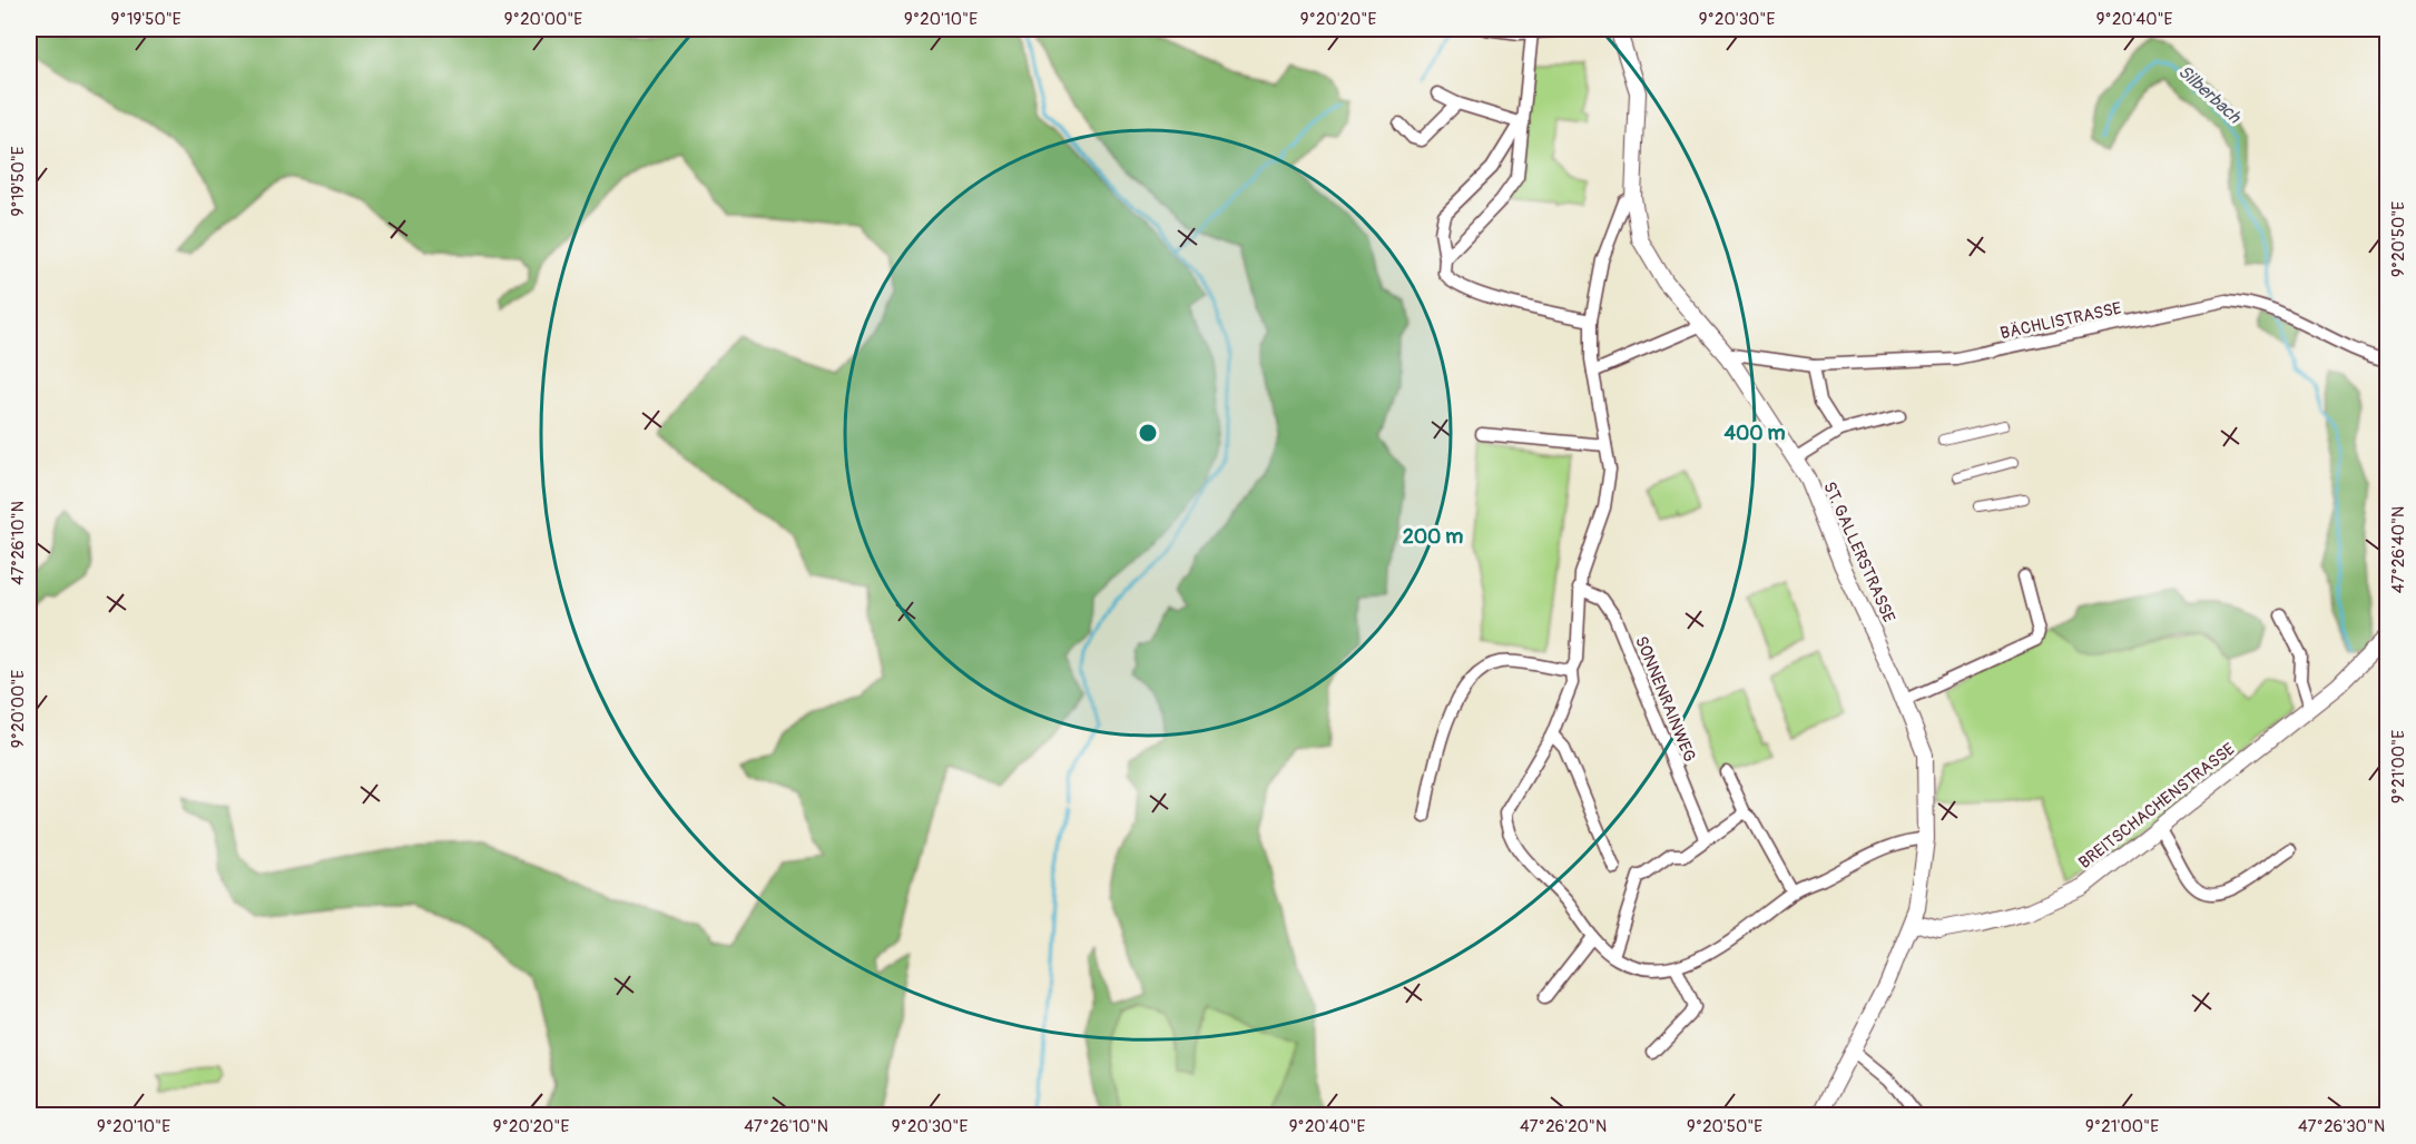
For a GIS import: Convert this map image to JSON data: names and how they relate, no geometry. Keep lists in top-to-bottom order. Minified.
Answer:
{"streets":{"street":["BÄCHLISTRASSE","ST. GALLERSTRASSE","SONNENRAINWEG","BREITSCHACHENSTRASSE"]},"crossings":[["BÄCHLISTRASSE","ST. GALLERSTRASSE"],["ST. GALLERSTRASSE","BREITSCHACHENSTRASSE"]],"water":["Silberbach"],"coordinates":["9°19'50\"E","9°20'00\"E","9°20'10\"E","9°20'20\"E","9°20'30\"E","9°20'40\"E","9°20'50\"E","47°26'10\"N","47°26'40\"N","9°21'00\"E","47°26'20\"N","47°26'30\"N"],"rings":["400 m","200 m"]}
